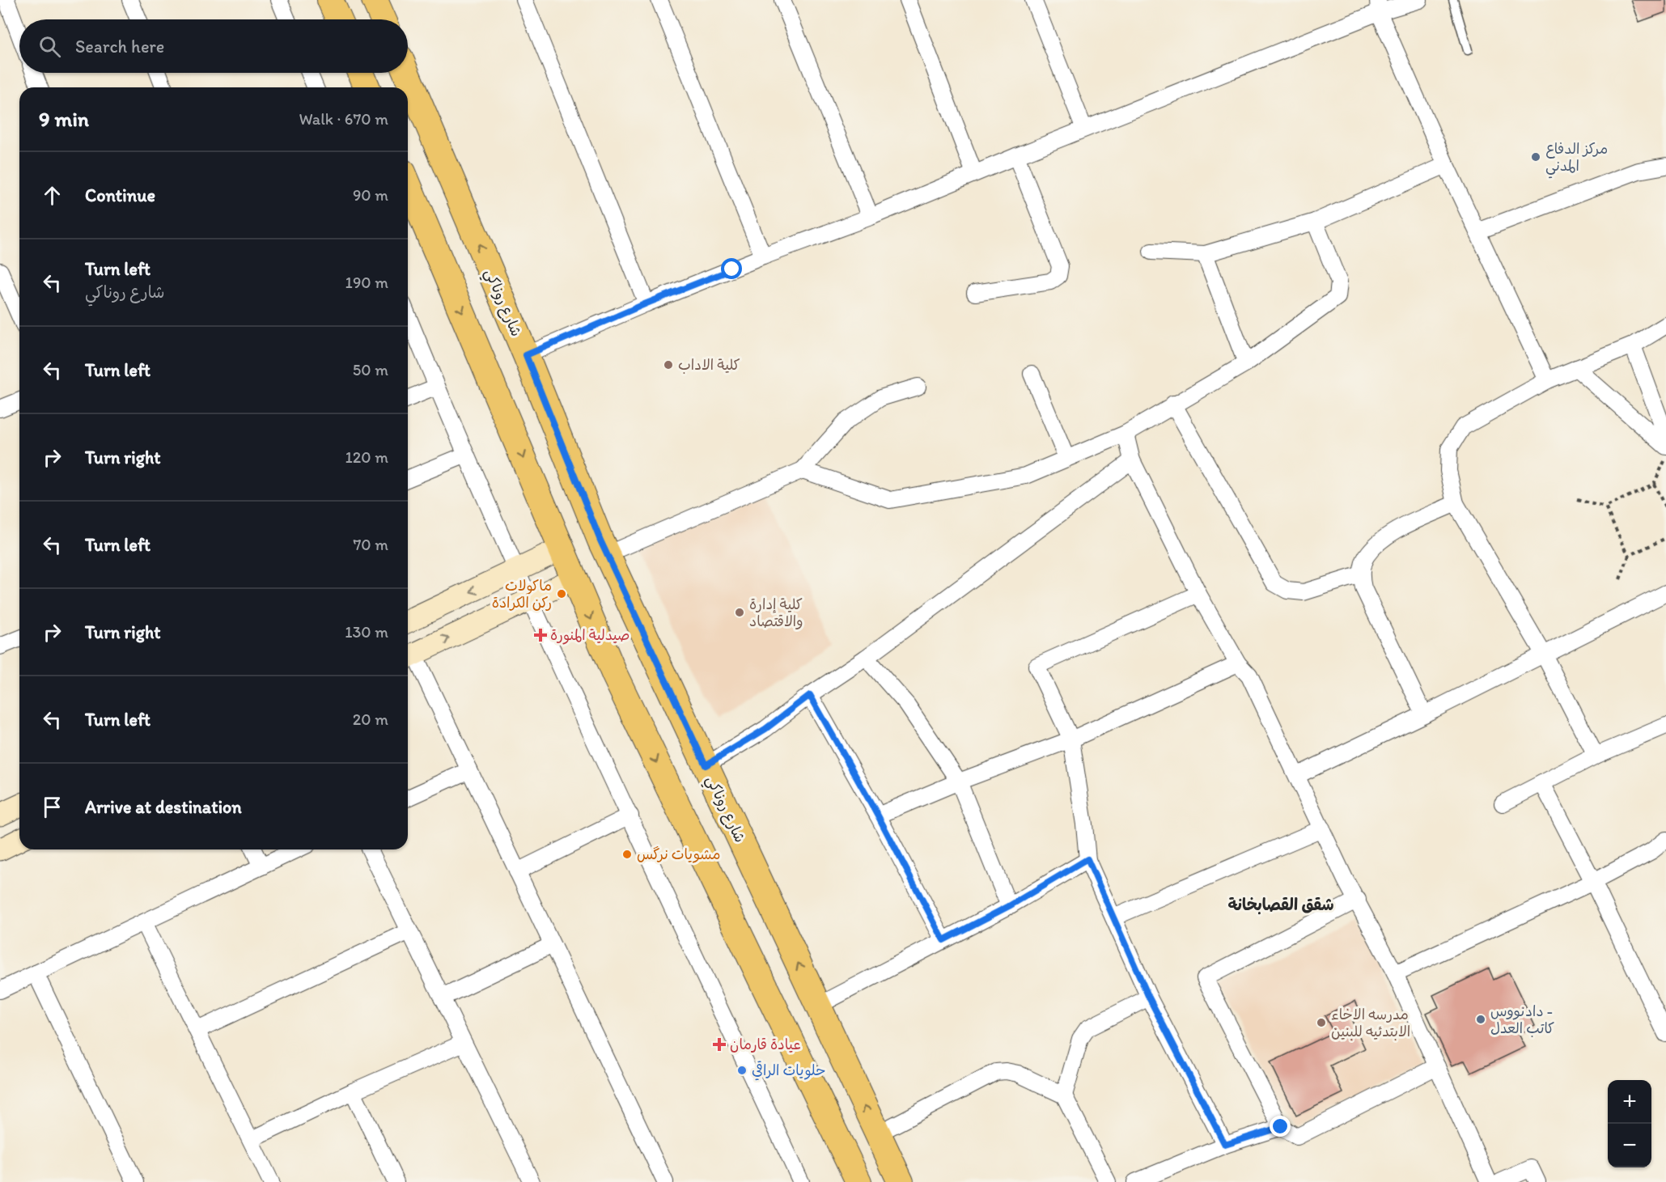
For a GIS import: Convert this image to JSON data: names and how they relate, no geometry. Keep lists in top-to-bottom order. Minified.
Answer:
{"streets":{"main road":["شارع روناكي"]},"districts":["شقق القصابخانة"],"places":{"other":["مركز الدفاع المدني","كلية الاداب","ماكولات ركن الكرادة","كلية إدارة والاقتصاد","مشويات نرگس","دادنووس - کاتب العدل","مدرسه الاخاء الابتدئيه للبنين","حلويات الراقي"],"health":["صيدلية المنورة","عيادة قارمان"]},"page":{"search":"Search here","heading":["9 min","Walk · 670 m"],"list":[["Continue","90 m"],["Turn left","شارع روناكي","190 m"],["Turn left","50 m"],["Turn right","120 m"],["Turn left","70 m"],["Turn right","130 m"],["Turn left","20 m"],"Arrive at destination"],"map_buttons":["+","−"]}}
